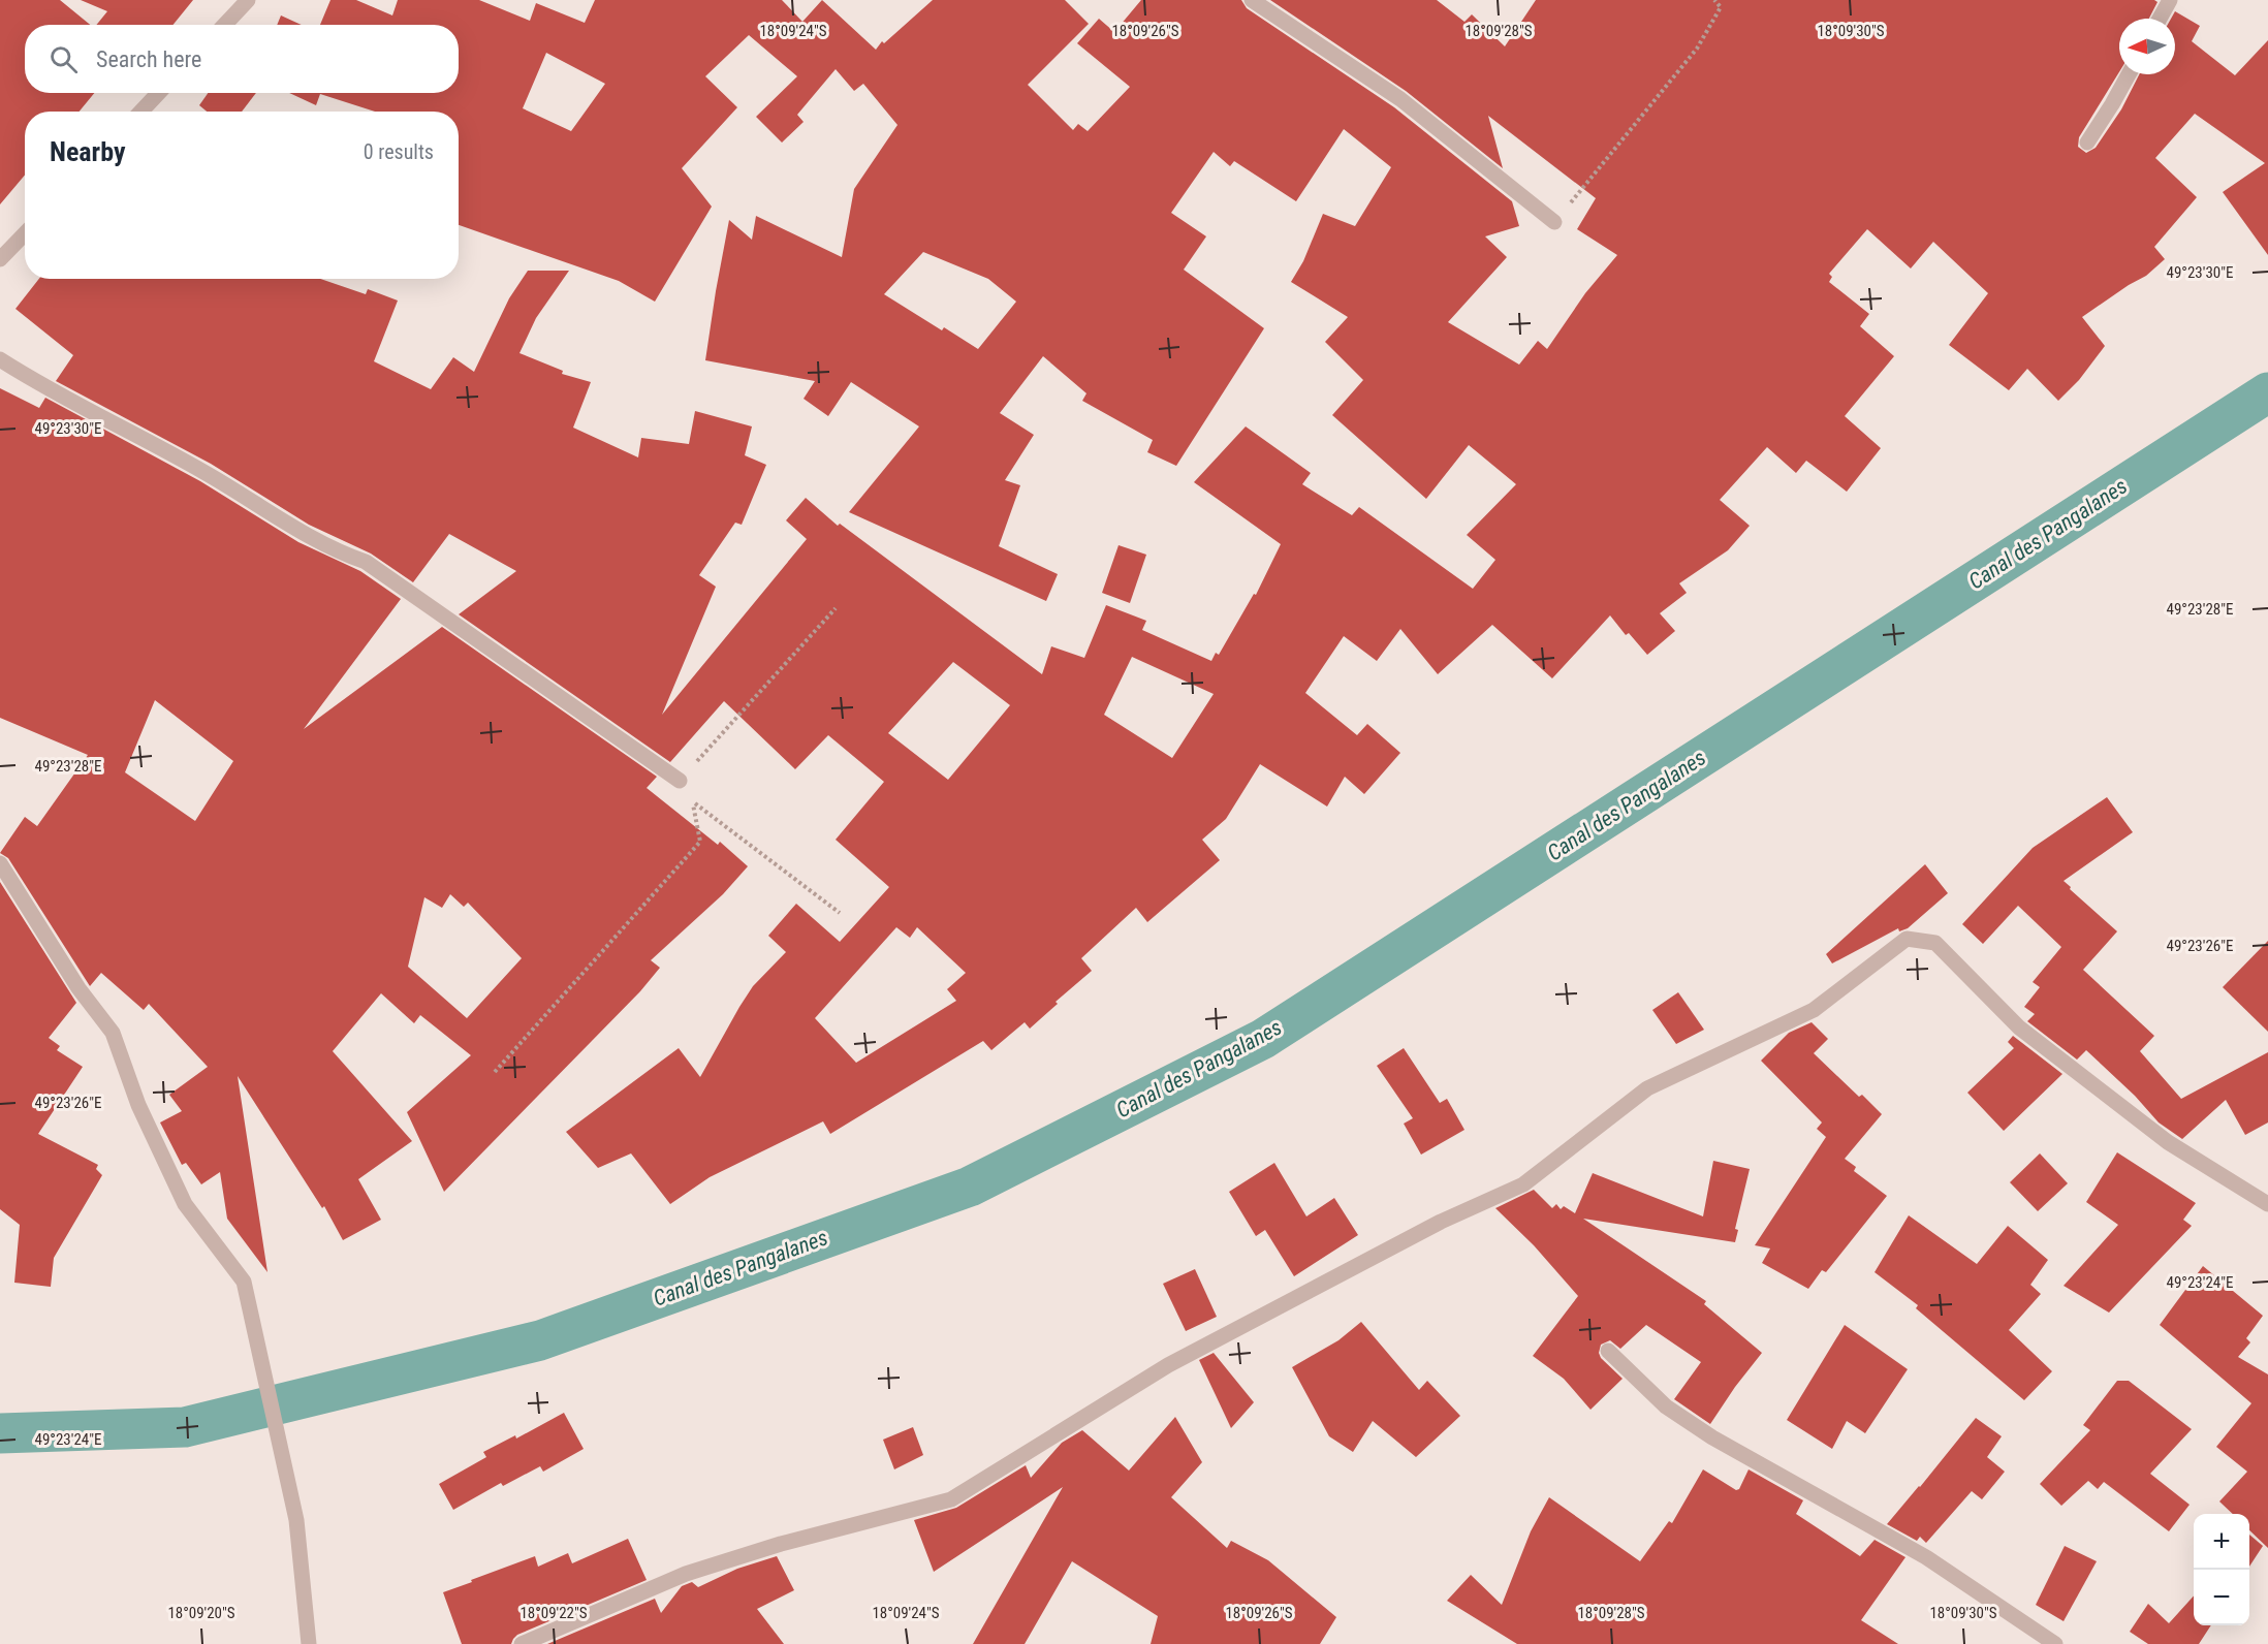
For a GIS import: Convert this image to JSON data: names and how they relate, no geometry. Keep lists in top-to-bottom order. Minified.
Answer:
{"water":["Canal des Pangalanes"],"north":"left","page":{"search":"Search here","heading":["Nearby","0 results"],"map_buttons":["+","−"]},"coordinates":["18°09'24\"S","18°09'26\"S","18°09'28\"S","18°09'30\"S","49°23'30\"E","49°23'28\"E","49°23'26\"E","49°23'24\"E","18°09'20\"S","18°09'22\"S"]}
